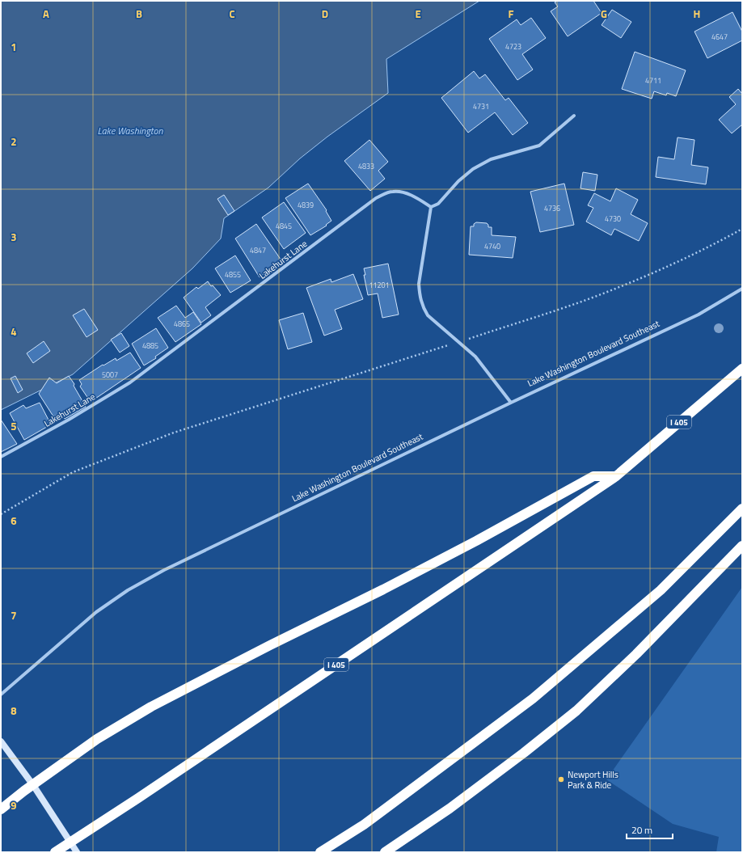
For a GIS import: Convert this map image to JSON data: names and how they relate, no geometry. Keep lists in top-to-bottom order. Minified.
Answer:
{"streets":{"highway":["I 405"],"street":["Lakehurst Lane","Lake Washington Boulevard Southeast"]},"water":["Lake Washington"],"places":["Newport Hills Park & Ride"],"house_numbers":["4647","4723","4711","4731","4833","4839","4736","4730","4845","4740","4847","4855","11201","4865","4885","5007"],"scale_bar":"20 m","grid":{"columns":["A","B","C","D","E","F","G","H"],"rows":["1","2","3","4","5","6","7","8","9"]}}
